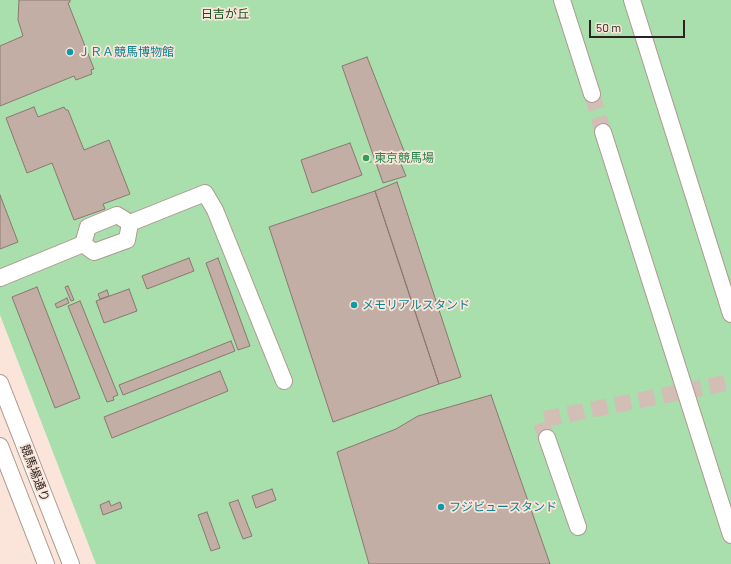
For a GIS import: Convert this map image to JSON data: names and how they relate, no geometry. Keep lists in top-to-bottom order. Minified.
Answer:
{"streets":{"street":["競馬場通り"]},"parks":["日吉が丘"],"places":["ＪＲＡ競馬博物館","東京競馬場","メモリアルスタンド","フジビュースタンド"],"scale_bar":"50 m"}
